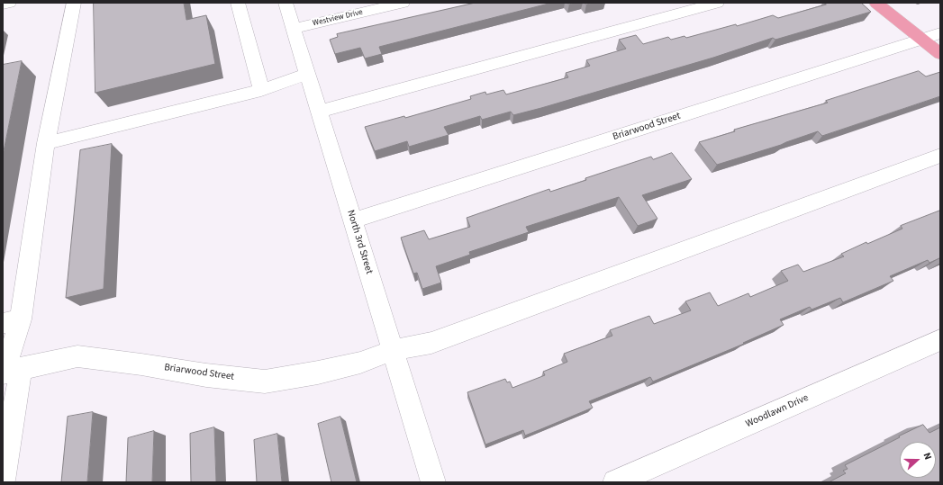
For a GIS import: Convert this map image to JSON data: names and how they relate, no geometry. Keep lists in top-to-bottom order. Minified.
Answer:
{"streets":{"street":["Westview Drive","Briarwood Street","North 3rd Street","Woodlawn Drive"]},"crossings":[["Westview Drive","North 3rd Street"],["Briarwood Street","North 3rd Street"]],"north":"right"}
